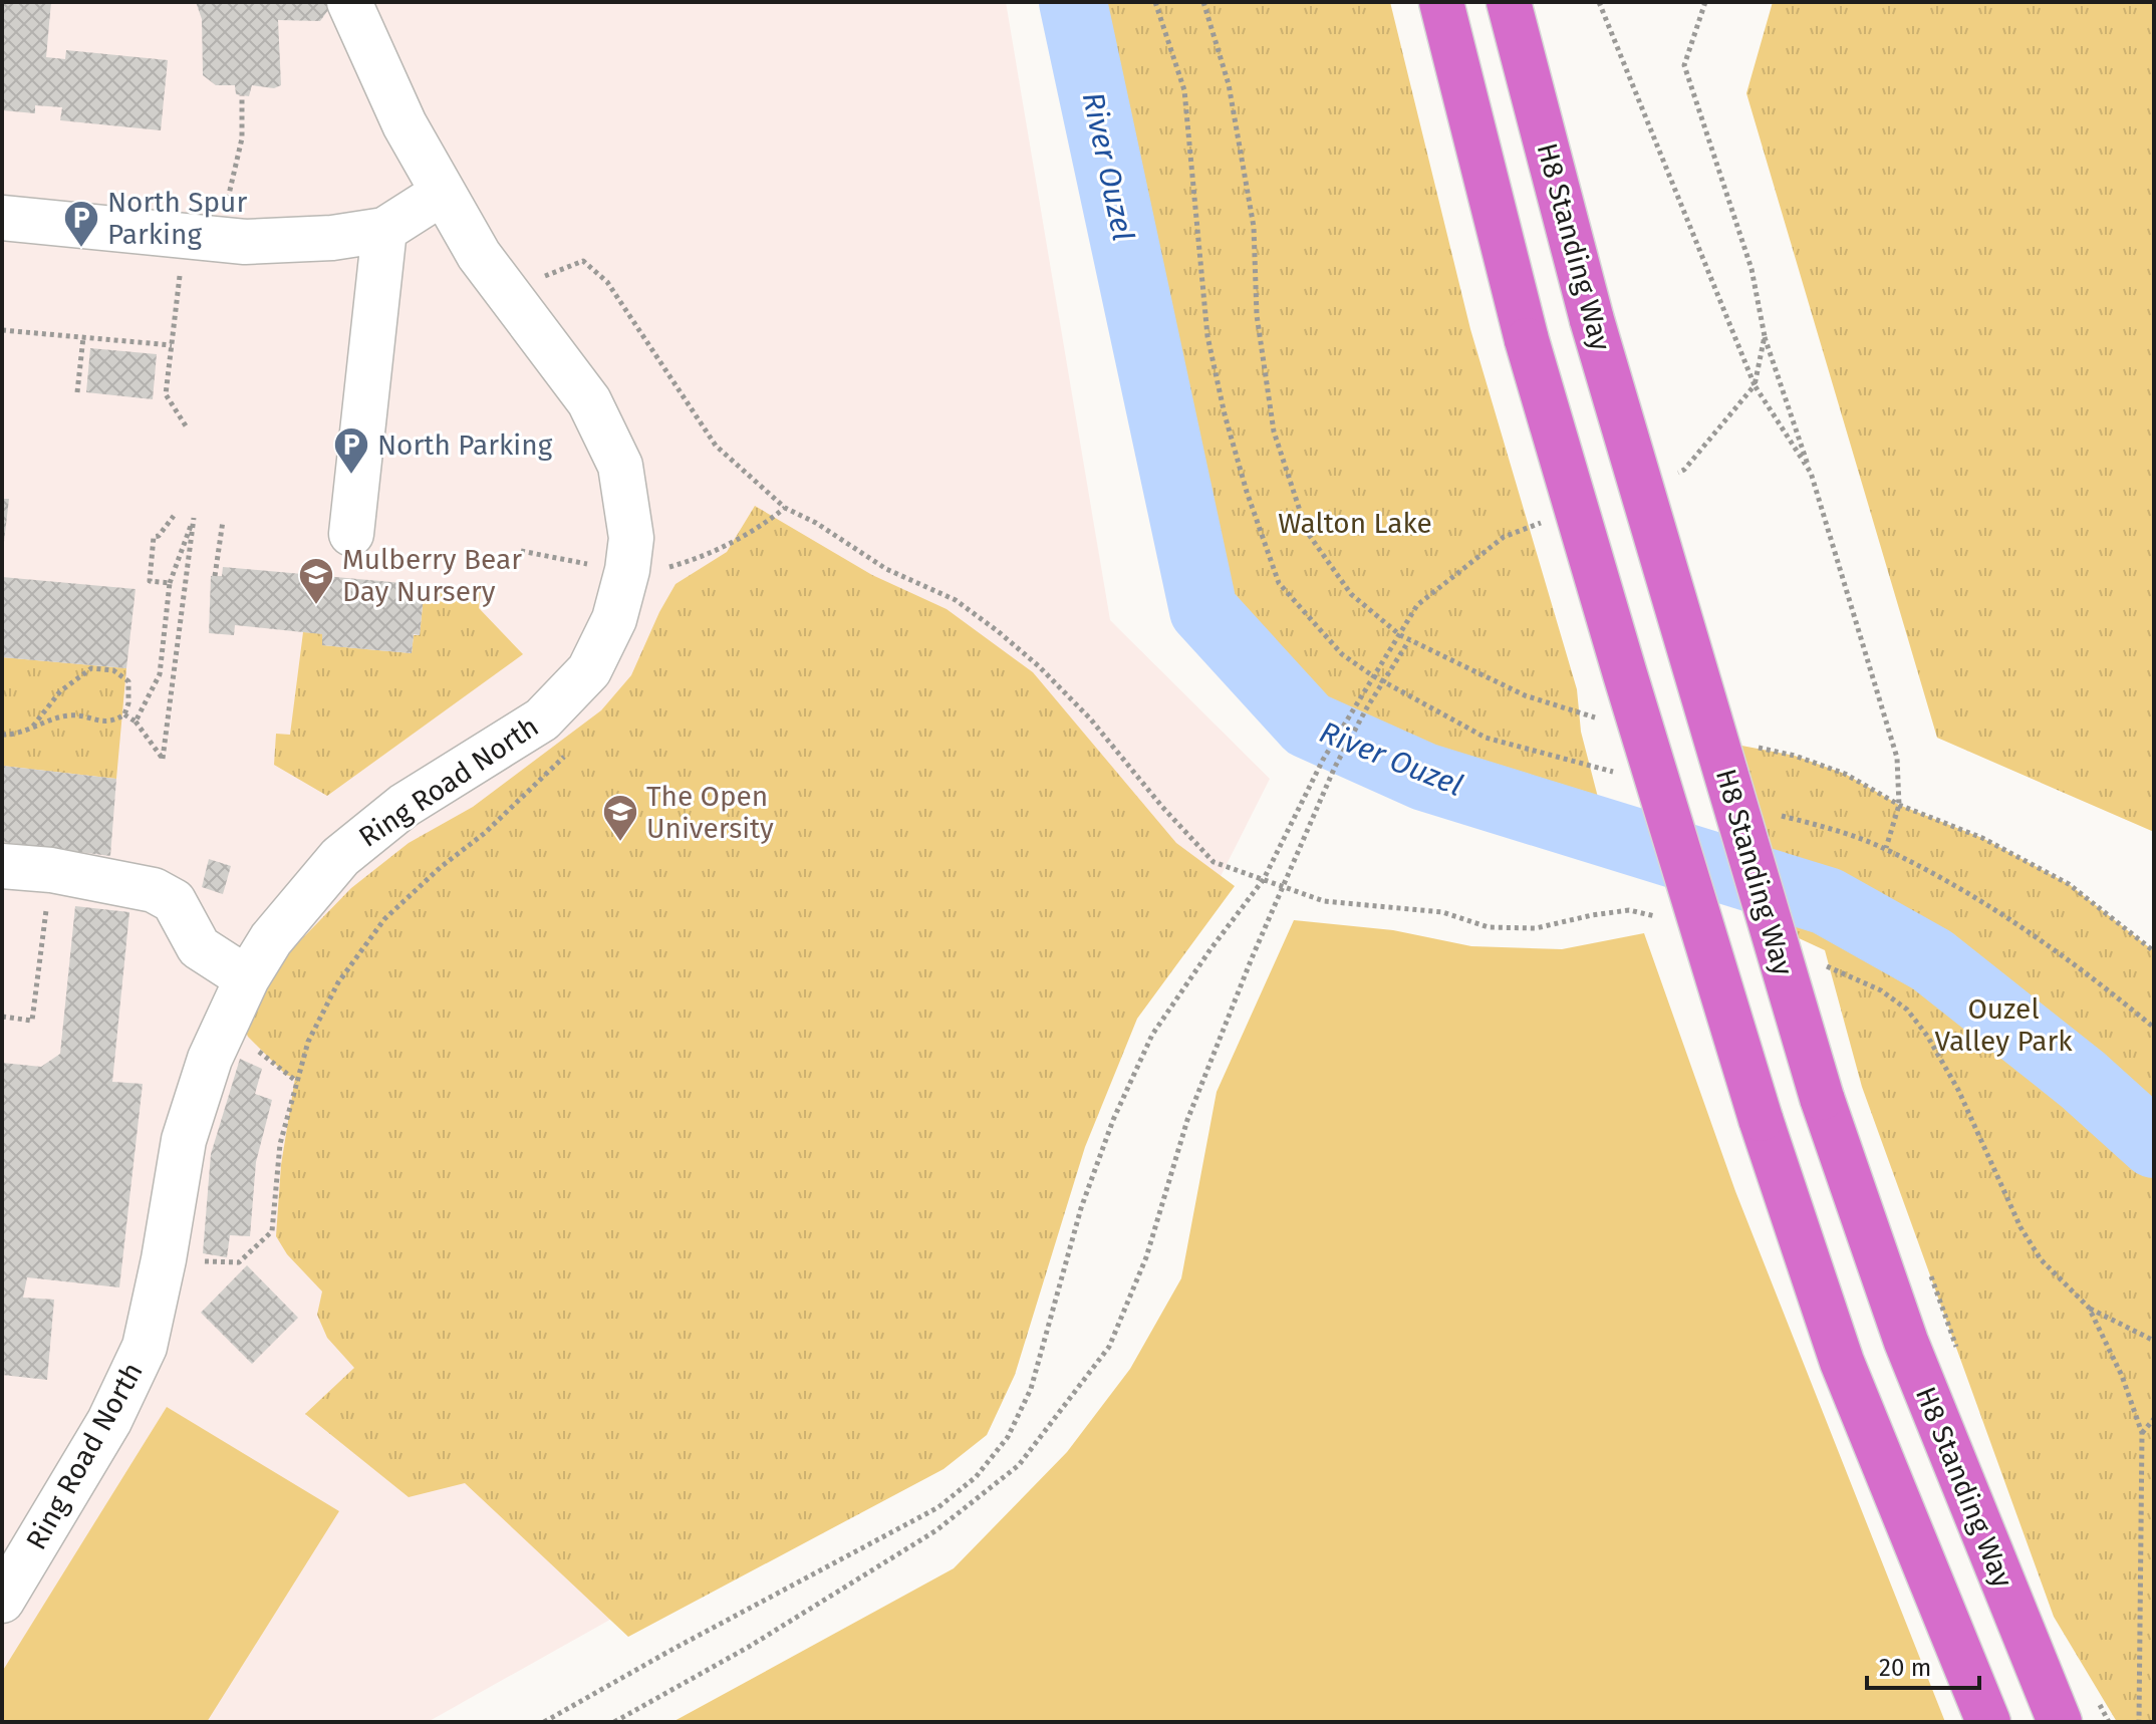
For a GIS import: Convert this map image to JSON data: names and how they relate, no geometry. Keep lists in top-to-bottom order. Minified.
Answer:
{"streets":{"highway":["H8 Standing Way"],"lane":["Ring Road North"]},"water":["River Ouzel"],"parks":["Walton Lake","Ouzel Valley Park"],"places":{"parking":["North Spur Parking","North Parking"],"school or university":["Mulberry Bear Day Nursery","The Open University"]},"scale_bar":"20 m"}
